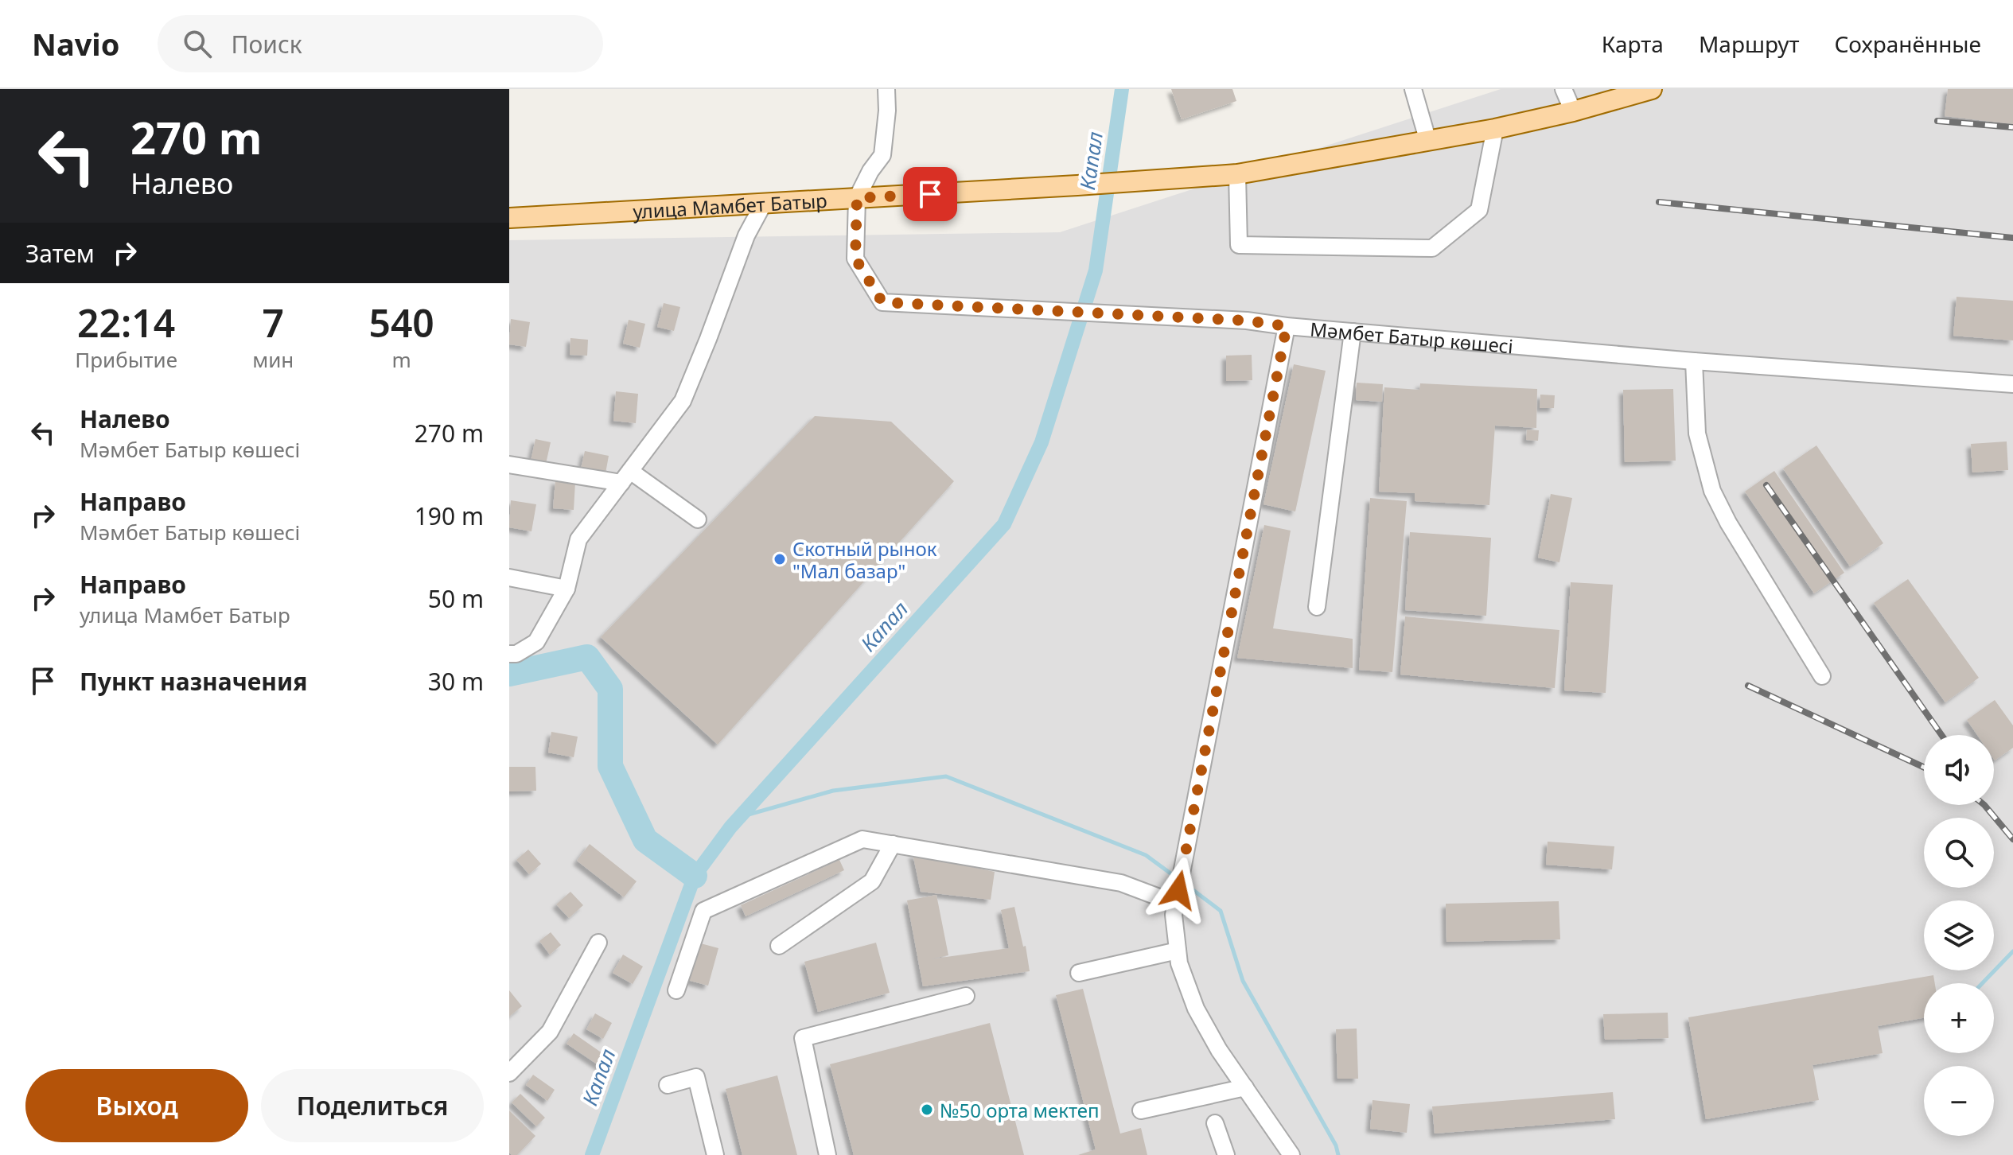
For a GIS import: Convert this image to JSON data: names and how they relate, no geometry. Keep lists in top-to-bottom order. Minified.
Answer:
{"streets":{"main road":["улица Мамбет Батыр"],"street":["Мәмбет Батыр көшесі"]},"crossings":[["улица Мамбет Батыр","Мәмбет Батыр көшесі"]],"water":["Капал"],"places":["Скотный рынок \"Мал базар\"","№50 орта мектеп"],"page":{"header":"Navio","search":"Поиск","nav":["Карта","Маршрут","Сохранённые"],"turn":["270 m","Налево"],"then":"Затем","eta":["22:14","Прибытие","7","мин","540","m"],"list":[{"name":"Налево","note":"Мәмбет Батыр көшесі","value":"270 m"},{"name":"Направо","note":"Мәмбет Батыр көшесі","value":"190 m"},{"name":"Направо","note":"улица Мамбет Батыр","value":"50 m"},{"name":"Пункт назначения","value":"30 m"}],"map_buttons":["+","−"],"buttons":["Выход","Поделиться"]}}
